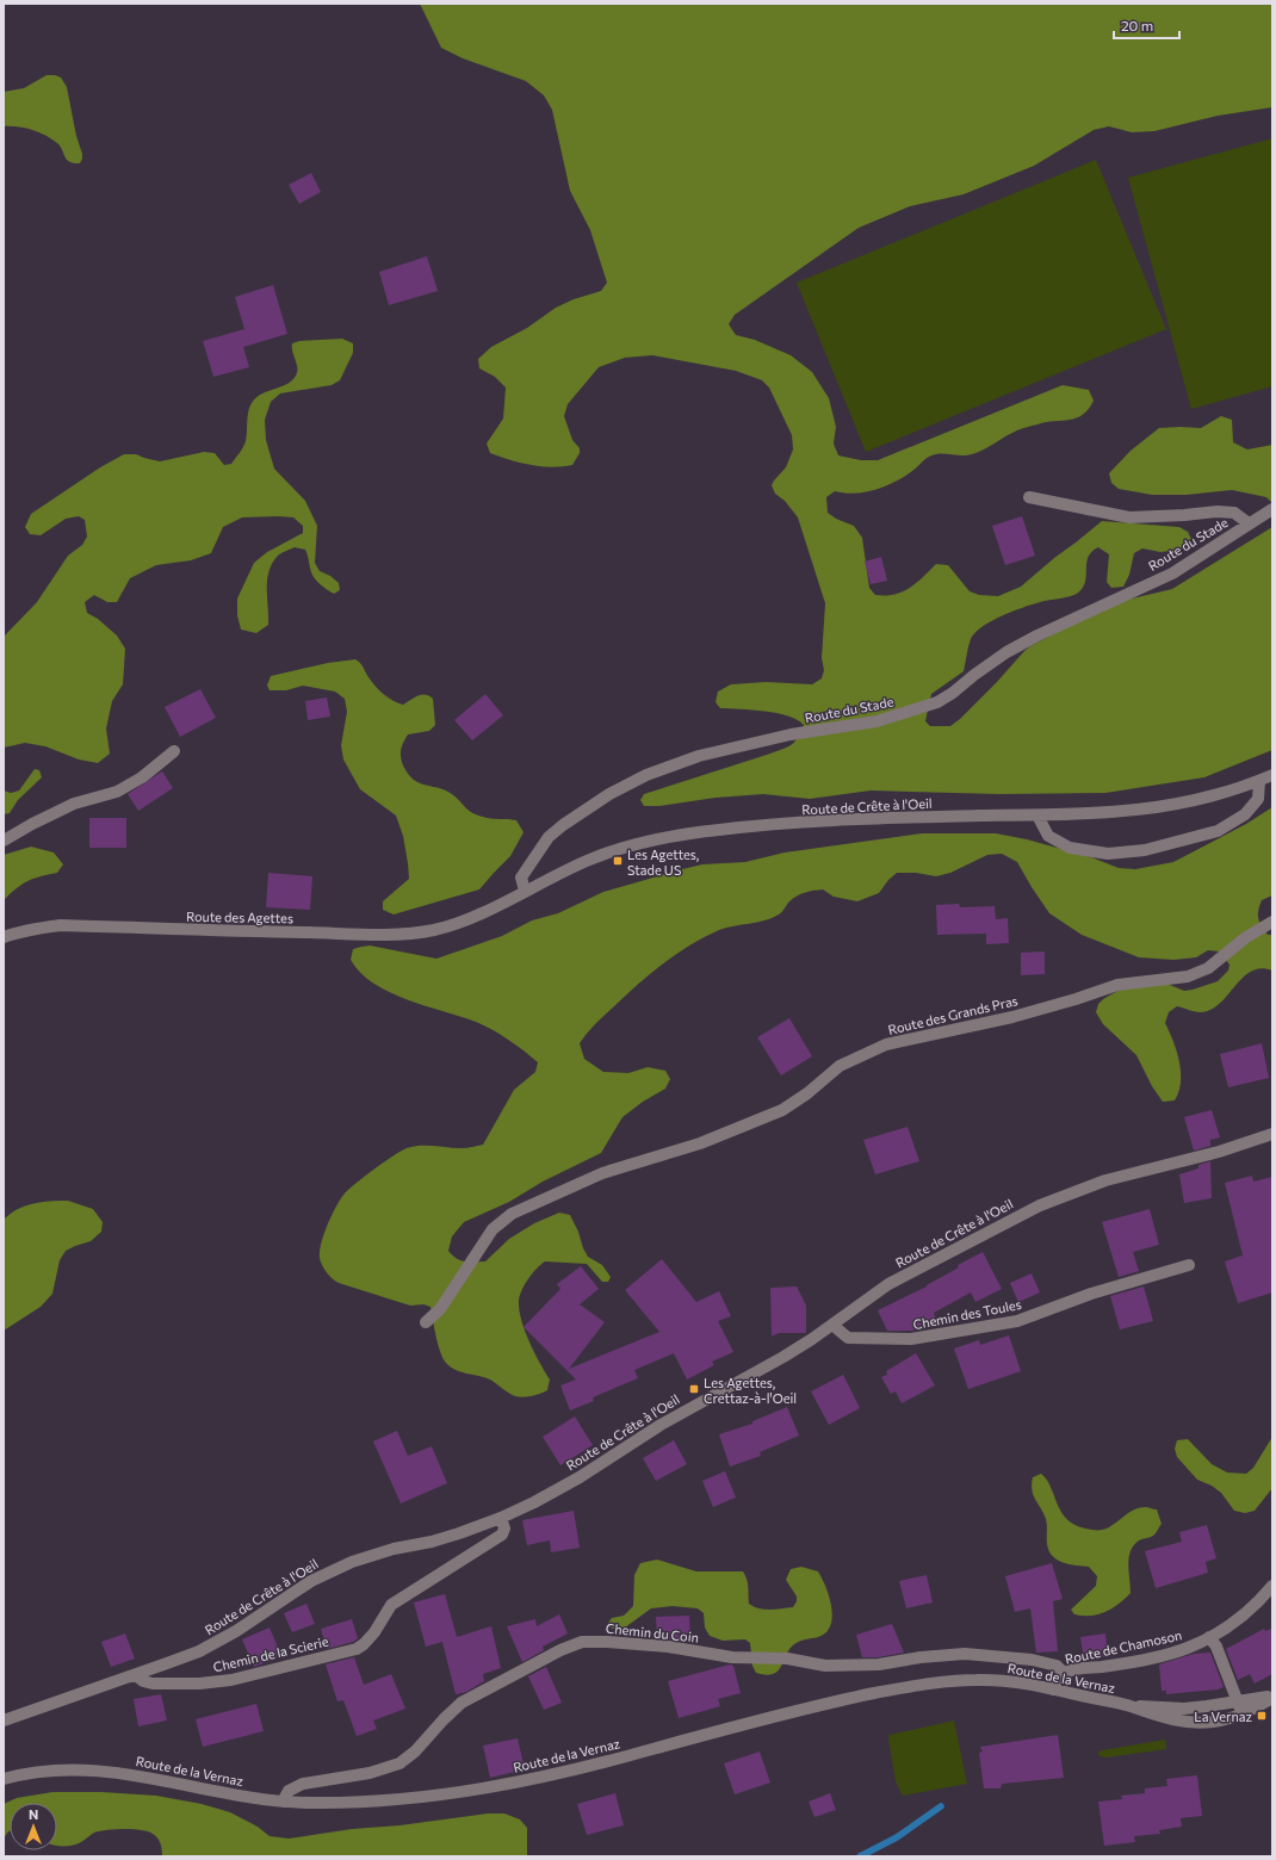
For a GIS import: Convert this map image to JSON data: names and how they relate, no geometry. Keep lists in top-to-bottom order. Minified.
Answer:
{"streets":{"street":["Route du Stade","Route de Crête à l'Oeil","Route des Agettes","Route des Grands Pras","Chemin des Toules","Chemin du Coin","Route de Chamoson","Chemin de la Scierie","Route de la Vernaz"]},"crossings":[["Route du Stade","Route de Crête à l'Oeil"],["Route de Crête à l'Oeil","Route des Agettes"],["Route de Crête à l'Oeil","Chemin des Toules"],["Route de Crête à l'Oeil","Chemin de la Scierie"],["Chemin du Coin","Route de Chamoson"],["Chemin du Coin","Route de la Vernaz"],["Route de Chamoson","Route de la Vernaz"]],"places":{"transit":["Les Agettes, Stade US","Les Agettes, Crettaz-à-l'Oeil","La Vernaz"]},"scale_bar":"20 m","north":"top"}
